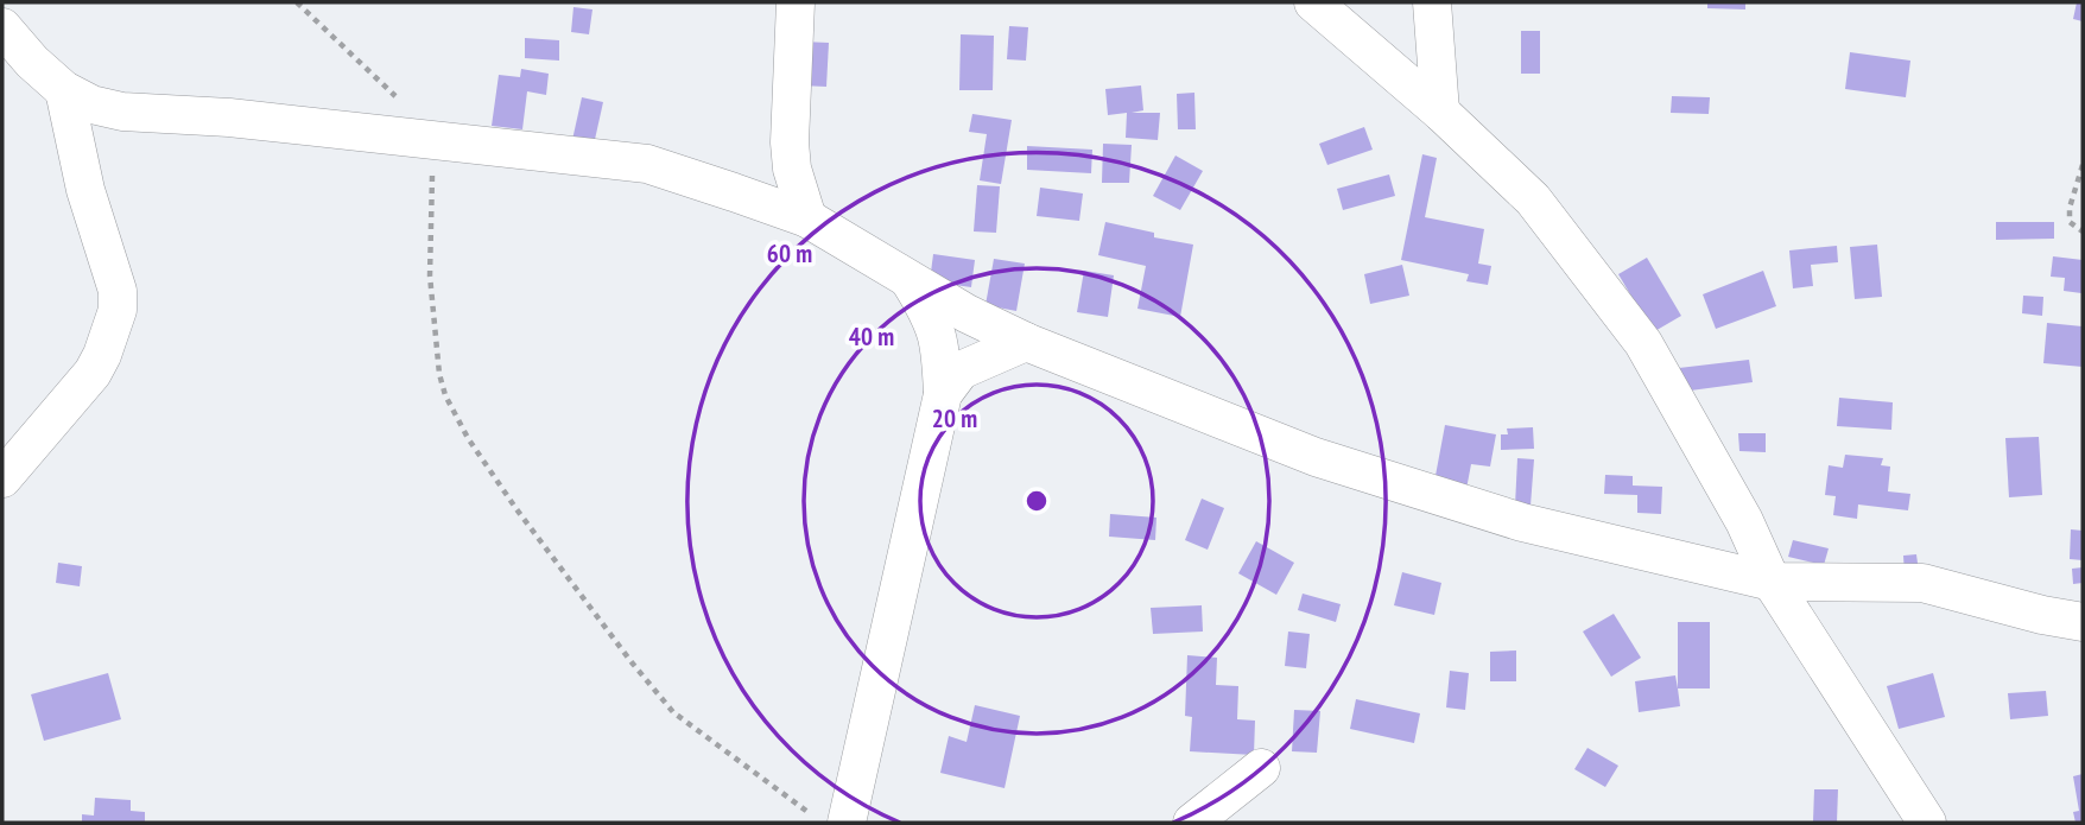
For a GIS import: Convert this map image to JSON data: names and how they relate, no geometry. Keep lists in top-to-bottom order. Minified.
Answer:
{"rings":["60 m","40 m","20 m"]}
